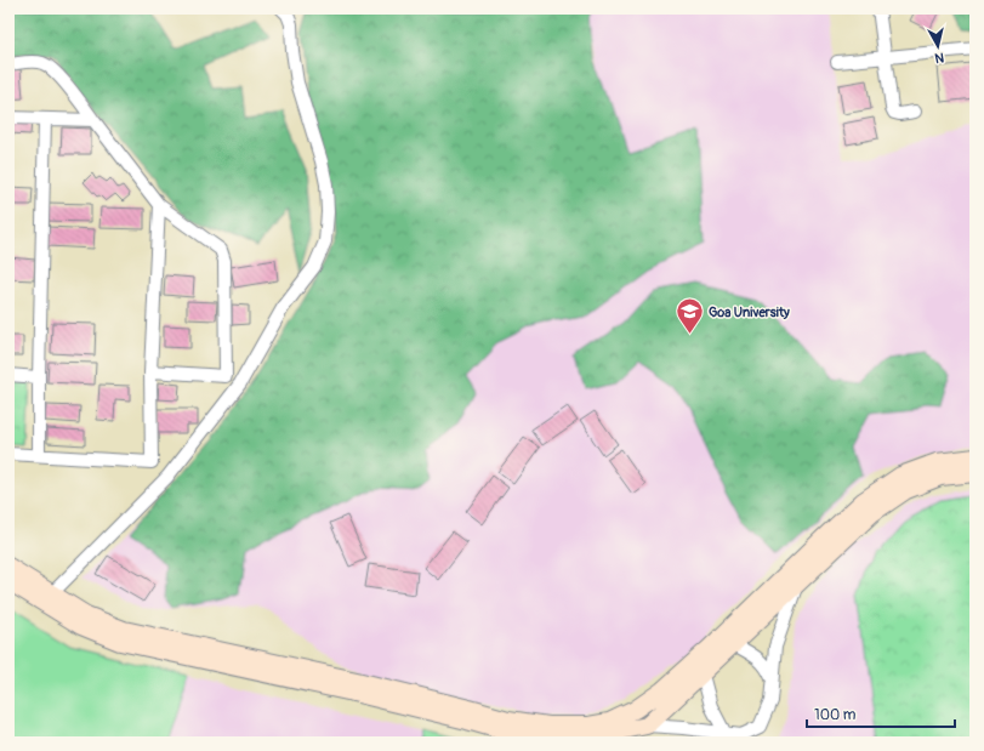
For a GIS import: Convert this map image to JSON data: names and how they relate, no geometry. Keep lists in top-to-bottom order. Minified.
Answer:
{"places":{"school or university":["Goa University"]},"scale_bar":"100 m","north":"bottom"}
